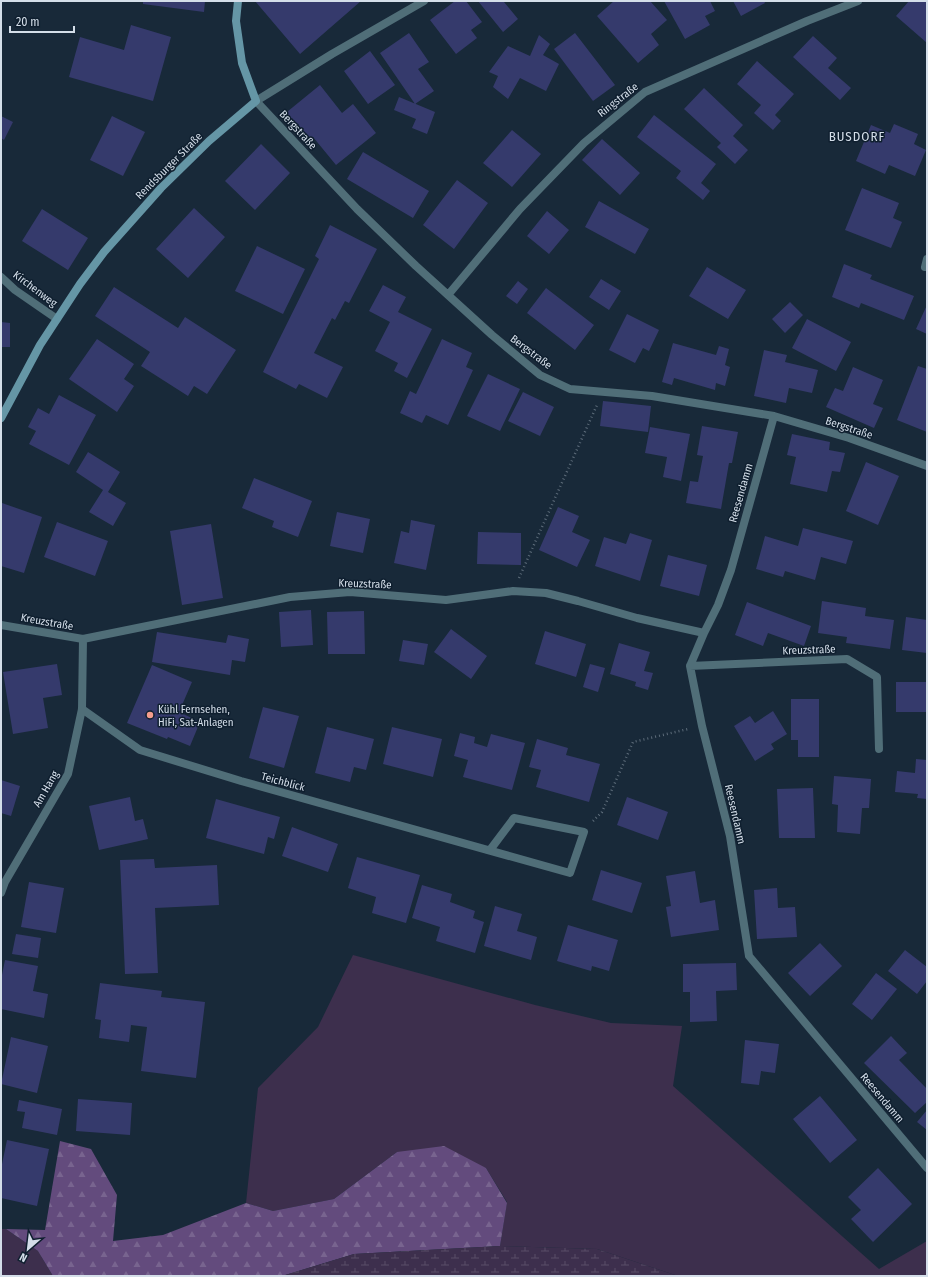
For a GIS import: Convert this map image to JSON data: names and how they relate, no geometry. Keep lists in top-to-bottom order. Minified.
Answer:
{"streets":{"street":["Ringstraße","Bergstraße","Rendsburger Straße","Kirchenweg","Reesendamm","Kreuzstraße","Teichblick","Am Hang"]},"crossings":[["Ringstraße","Bergstraße"],["Bergstraße","Rendsburger Straße"],["Bergstraße","Reesendamm"],["Rendsburger Straße","Kirchenweg"],["Reesendamm","Kreuzstraße"],["Kreuzstraße","Am Hang"],["Teichblick","Am Hang"]],"districts":["BUSDORF"],"places":["Kühl Fernsehen, HiFi, Sat-Anlagen"],"scale_bar":"20 m","north":"bottom left"}
